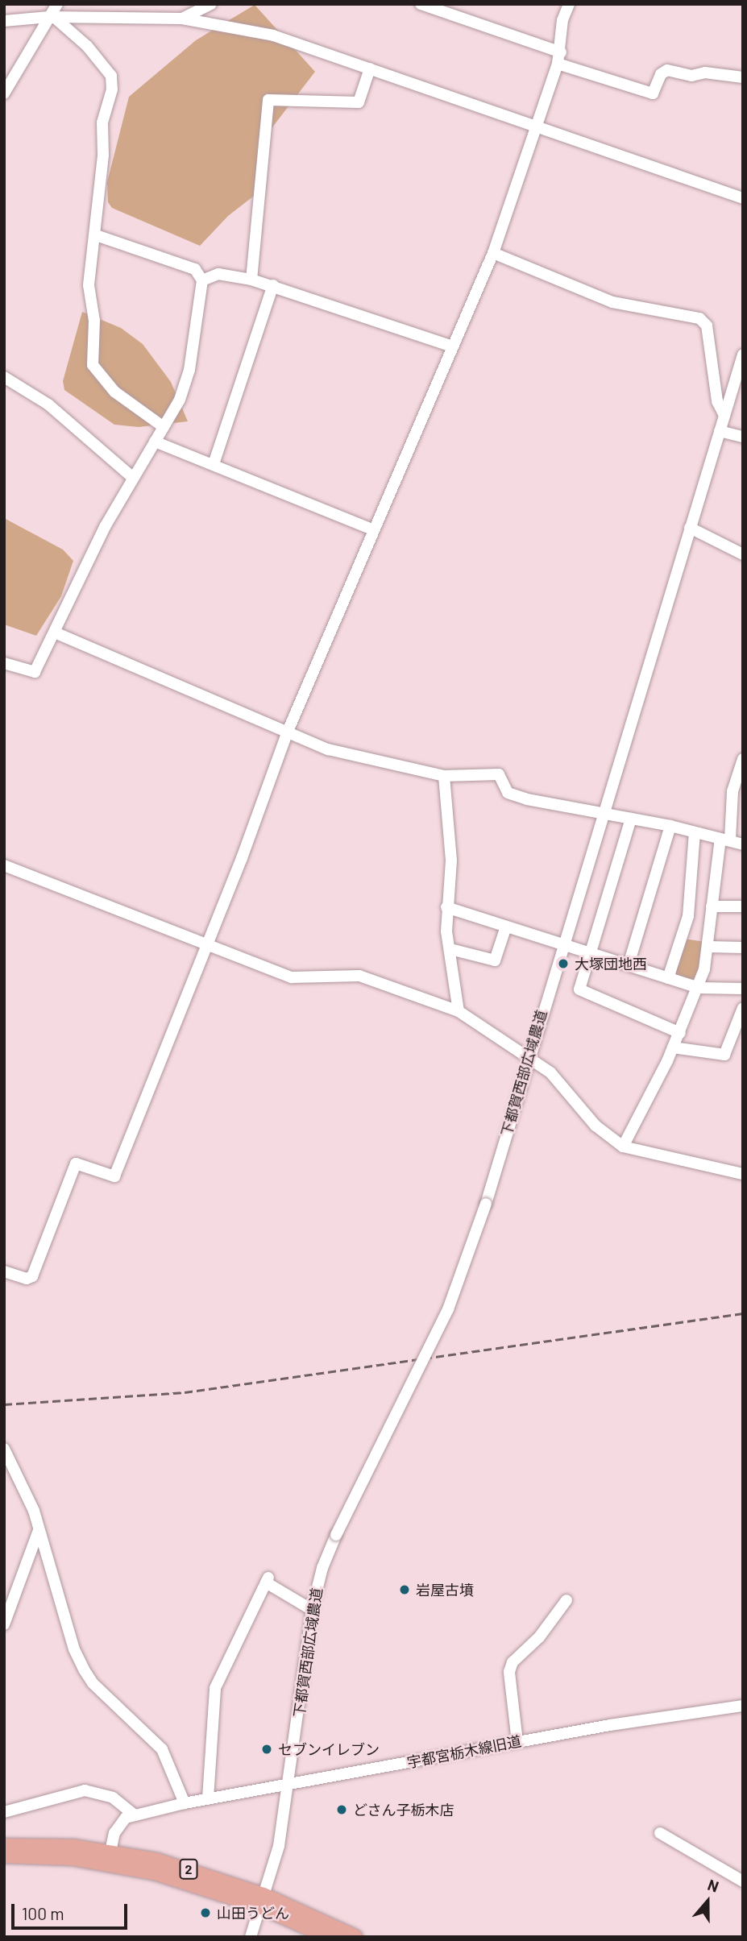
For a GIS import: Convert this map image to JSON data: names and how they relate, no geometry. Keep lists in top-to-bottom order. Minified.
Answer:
{"streets":{"main road":["2"],"street":["下都賀西部広域農道","宇都宮栃木線旧道"]},"crossings":[["下都賀西部広域農道","宇都宮栃木線旧道"],["下都賀西部広域農道","2"]],"places":["大塚団地西","岩屋古墳","セブンイレブン","どさん子栃木店","山田うどん"],"scale_bar":"100 m","north":"top"}
